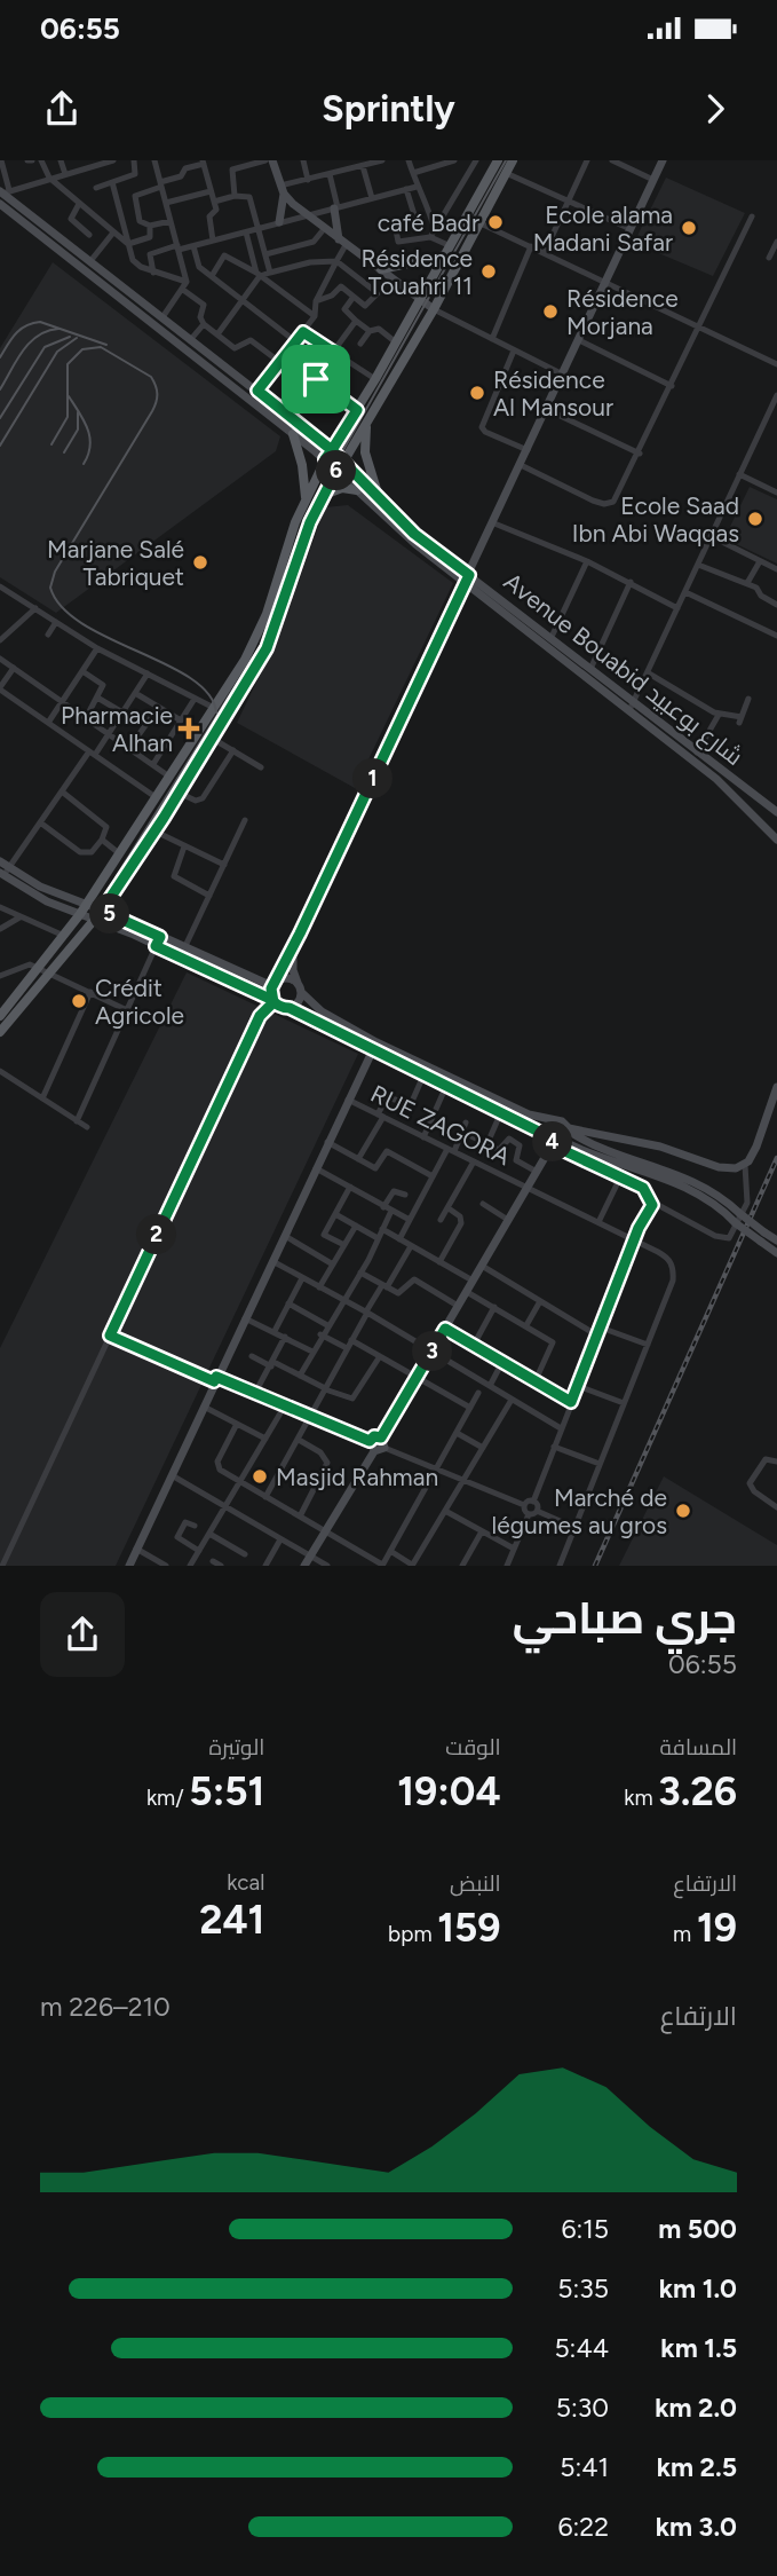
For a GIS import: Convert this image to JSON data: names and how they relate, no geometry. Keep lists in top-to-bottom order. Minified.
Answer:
{"streets":{"street":["Avenue Bouabid شارع بوعبيد","RUE ZAGORA"]},"places":{"other":["café Badr","Ecole alama Madani Safar","Résidence Touahri 11","Résidence Morjana","Résidence Al Mansour","Ecole Saad Ibn Abi Waqqas","Marjane Salé Tabriquet","Crédit Agricole","Masjid Rahman","Marché de légumes au gros"],"health":["Pharmacie Alhan"]},"page":{"status":"06:55","header":"Sprintly","pins":["6","1","5","4","2","3"],"heading":["جري صباحي","06:55"],"stats":[["المسافة","3.26 km"],["الوقت","19:04"],["الوتيرة","5:51 /km"],["الارتفاع","19 m"],["النبض","159 bpm"],["kcal","241"]],"chart":["الارتفاع","210–226 m"],"list":[{"name":"500 m","note":"6:15"},{"name":"1.0 km","note":"5:35"},{"name":"1.5 km","note":"5:44"},{"name":"2.0 km","note":"5:30"},{"name":"2.5 km","note":"5:41"},{"name":"3.0 km","note":"6:22"}]}}
